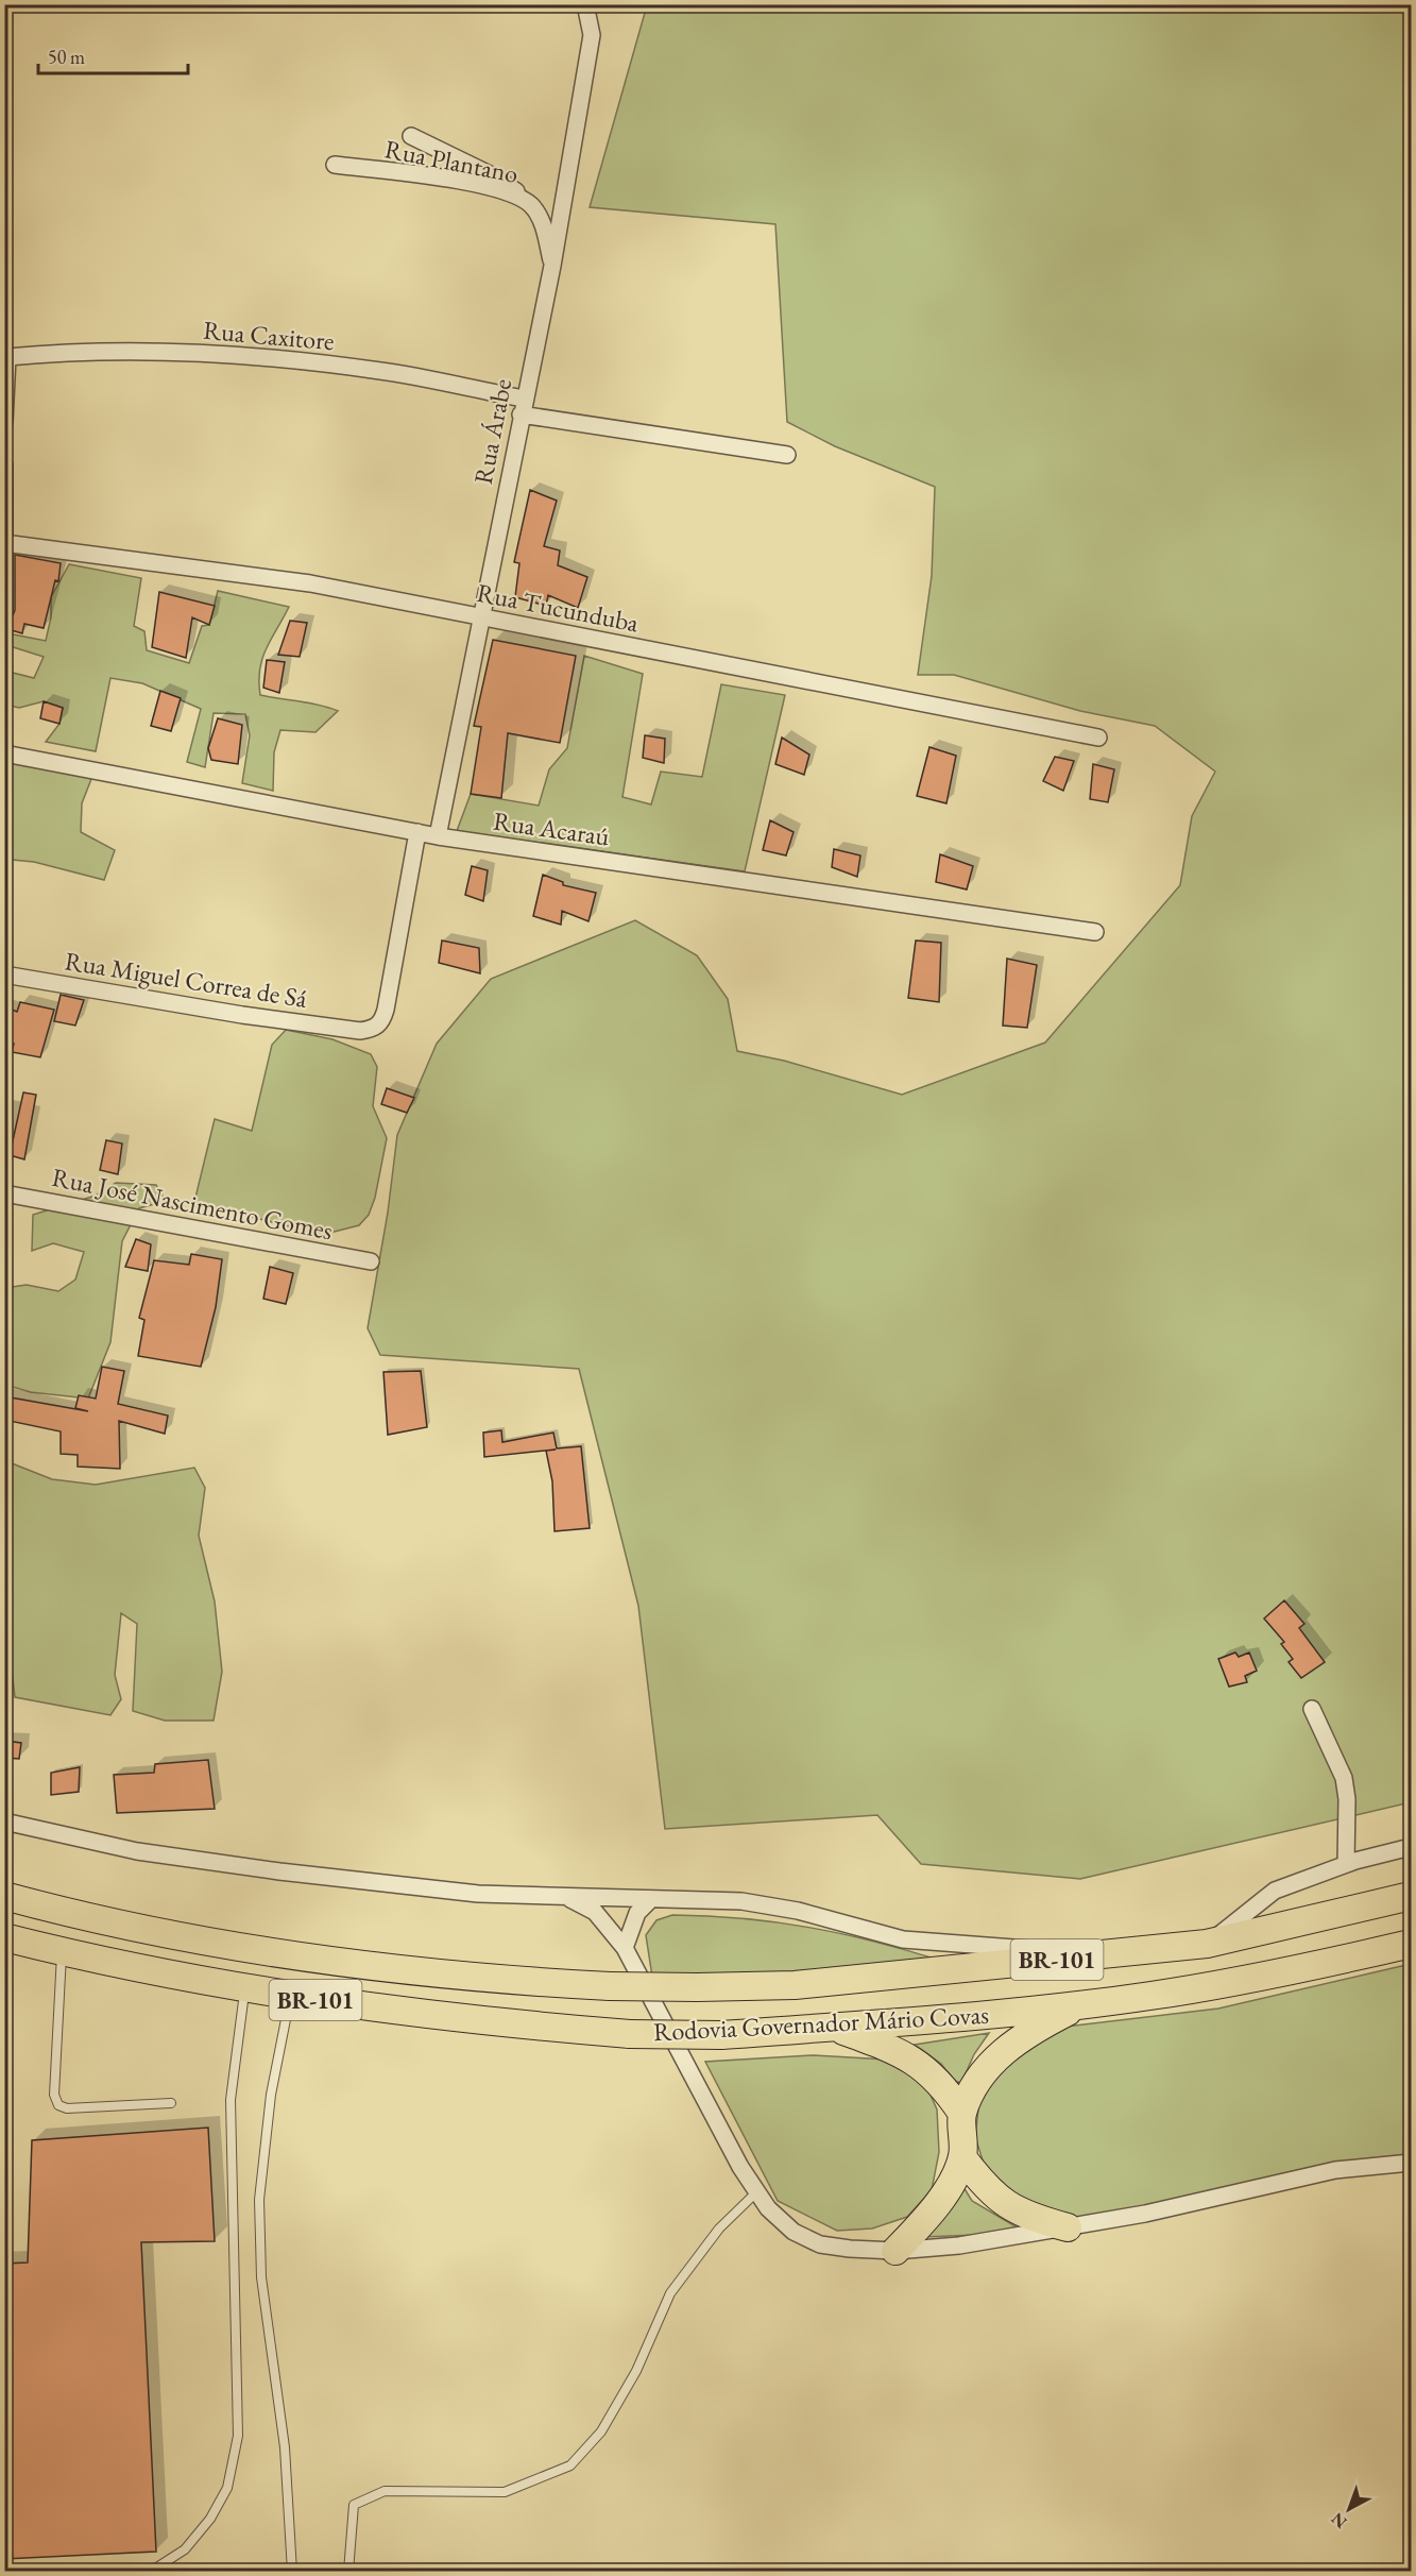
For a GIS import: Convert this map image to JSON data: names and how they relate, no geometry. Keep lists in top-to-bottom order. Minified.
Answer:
{"streets":{"highway":["BR-101","Rodovia Governador Mário Covas"],"street":["Rua Plantano","Rua Caxitore","Rua Árabe","Rua Tucunduba","Rua Acaraú","Rua Miguel Correa de Sá","Rua José Nascimento Gomes"]},"crossings":[["Rua Plantano","Rua Árabe"],["Rua Caxitore","Rua Árabe"],["Rua Árabe","Rua Tucunduba"],["Rua Árabe","Rua Acaraú"],["Rua Acaraú","Rua Miguel Correa de Sá"]],"scale_bar":"50 m","north":"bottom left"}
